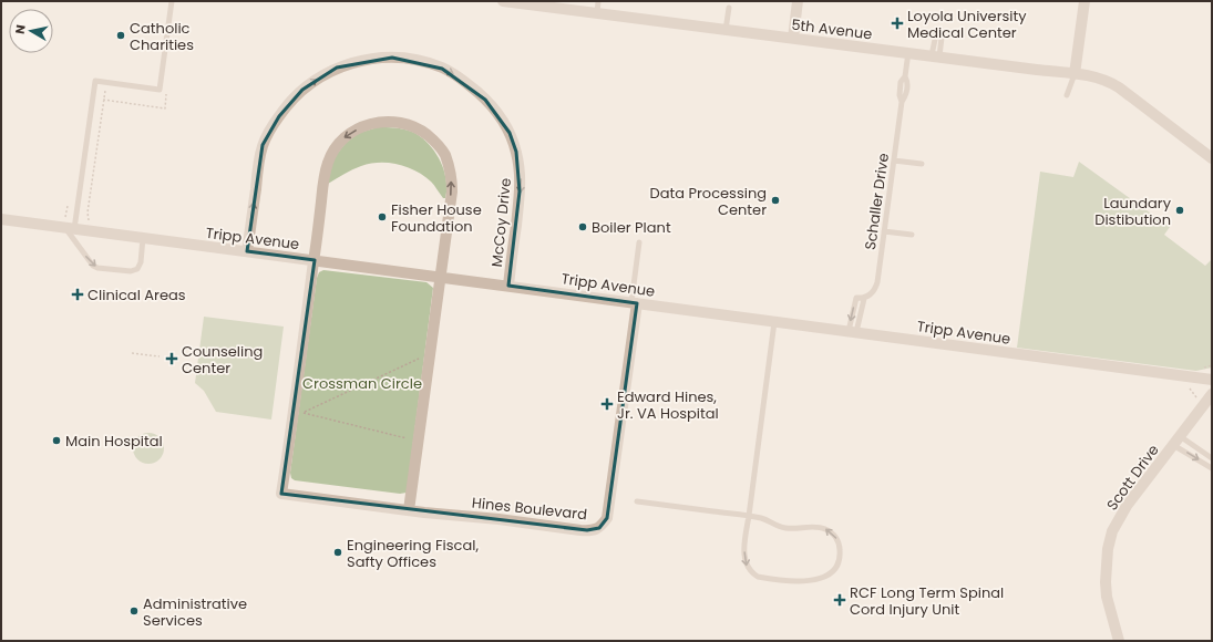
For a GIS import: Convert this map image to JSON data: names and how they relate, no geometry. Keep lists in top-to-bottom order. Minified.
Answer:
{"streets":{"street":["5th Avenue","McCoy Drive","Tripp Avenue","Scott Drive","Hines Boulevard"],"lane":["Schaller Drive"]},"crossings":[["5th Avenue","Schaller Drive"],["Schaller Drive","Tripp Avenue"],["McCoy Drive","Tripp Avenue"],["Tripp Avenue","Hines Boulevard"]],"parks":["Crossman Circle"],"places":{"health":["Loyola University Medical Center","Clinical Areas","Counseling Center","Edward Hines, Jr. VA Hospital","RCF Long Term Spinal Cord Injury Unit"],"other":["Catholic Charities","Data Processing Center","Laundary Distibution","Fisher House Foundation","Boiler Plant","Main Hospital","Engineering Fiscal, Safty Offices","Administrative Services"]},"north":"left"}
